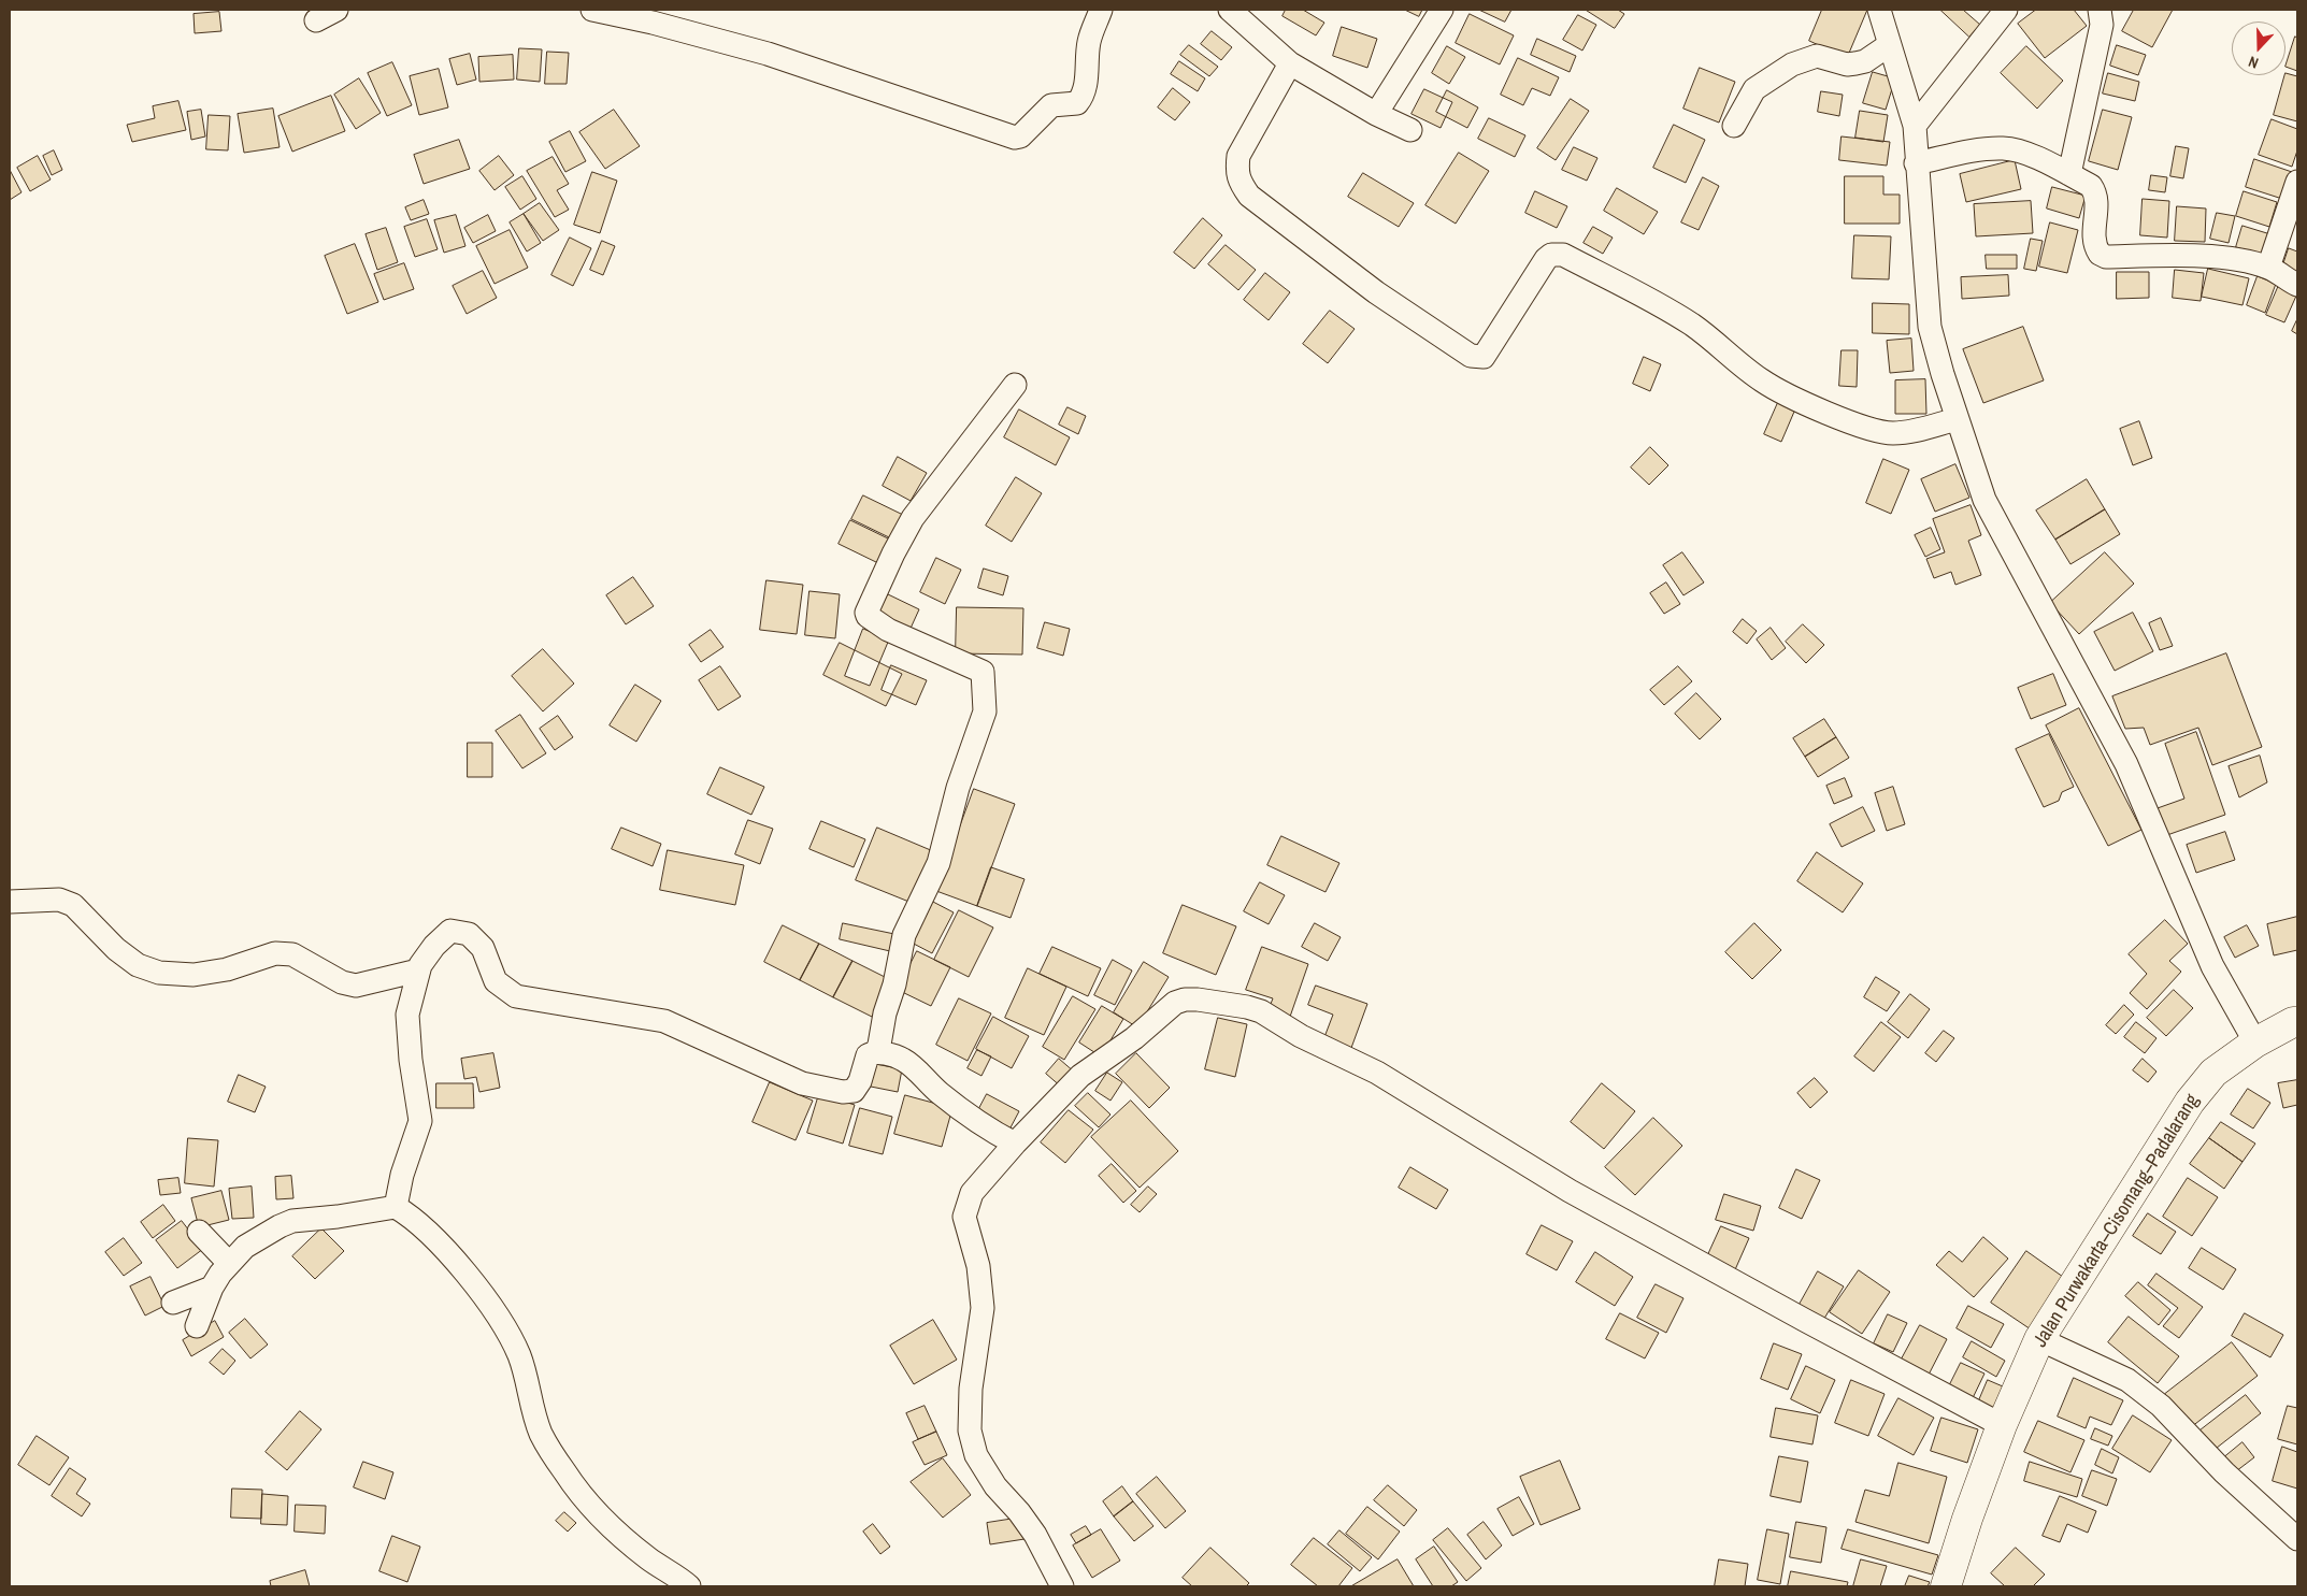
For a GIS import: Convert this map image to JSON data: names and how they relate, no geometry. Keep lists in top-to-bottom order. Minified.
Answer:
{"streets":{"highway":["Jalan Purwakarta–Cisomang–Padalarang"]},"north":"bottom"}
